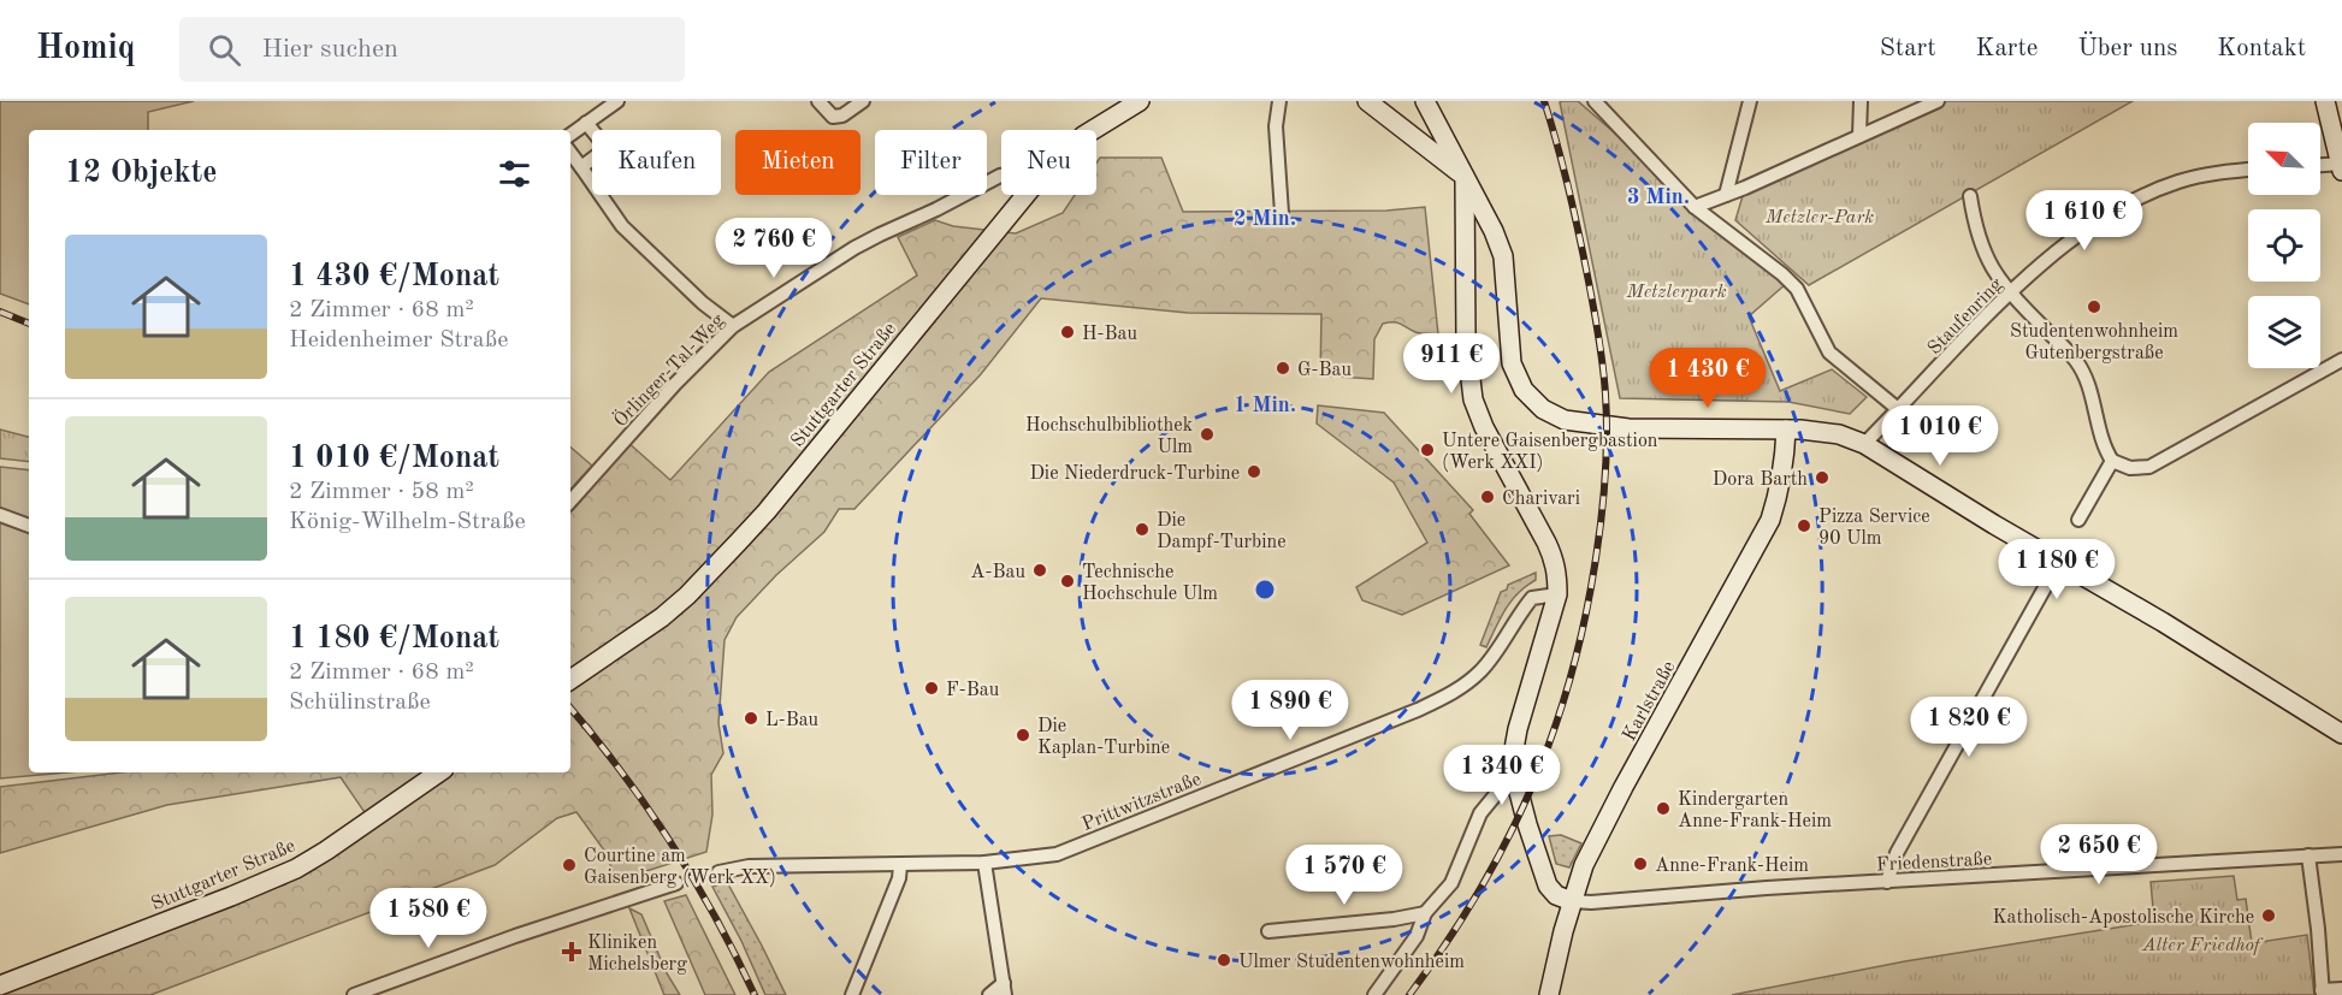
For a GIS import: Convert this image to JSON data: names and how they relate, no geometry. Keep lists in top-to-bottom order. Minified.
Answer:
{"streets":{"main road":["Stuttgarter Straße","Karlstraße"],"street":["Staufenring","Örlinger-Tal-Weg","Prittwitzstraße","Friedenstraße"]},"crossings":[["Karlstraße","Friedenstraße"]],"parks":["Metzler-Park","Metzlerpark","Alter Friedhof"],"places":{"other":["Studentenwohnheim Gutenbergstraße","H-Bau","G-Bau","Hochschulbibliothek Ulm","Untere Gaisenbergbastion (Werk XXI)","Die Niederdruck-Turbine","Dora Barth","Charivari","Pizza Service 90 Ulm","Die Dampf-Turbine","A-Bau","Technische Hochschule Ulm","F-Bau","L-Bau","Die Kaplan-Turbine","Kindergarten Anne-Frank-Heim","Anne-Frank-Heim","Courtine am Gaisenberg (Werk XX)","Katholisch-Apostolische Kirche","Ulmer Studentenwohnheim"],"health":["Kliniken Michelsberg"]},"north":"top left","page":{"header":"Homiq","search":"Hier suchen","nav":["Start","Karte","Über uns","Kontakt"],"chip":["Kaufen","Mieten","Filter","Neu"],"heading":"12 Objekte","price":["1 610 €","2 760 €","911 €","1 430 €","1 010 €","1 180 €","1 890 €","1 820 €","1 340 €","2 650 €","1 570 €","1 580 €"],"list":[{"name":"1 430 €/Monat","note":"2 Zimmer · 68 m² · Heidenheimer Straße"},{"name":"1 010 €/Monat","note":"2 Zimmer · 58 m² · König-Wilhelm-Straße"},{"name":"1 180 €/Monat","note":"2 Zimmer · 68 m² · Schülinstraße"}]},"rings":["3 Min.","2 Min.","1 Min."]}
